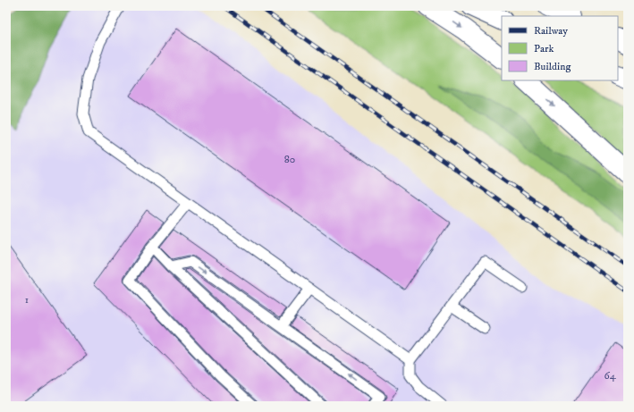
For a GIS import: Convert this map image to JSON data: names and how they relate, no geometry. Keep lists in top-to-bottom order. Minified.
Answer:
{"house_numbers":["80","1","64"],"legend":["Railway","Park","Building"]}
